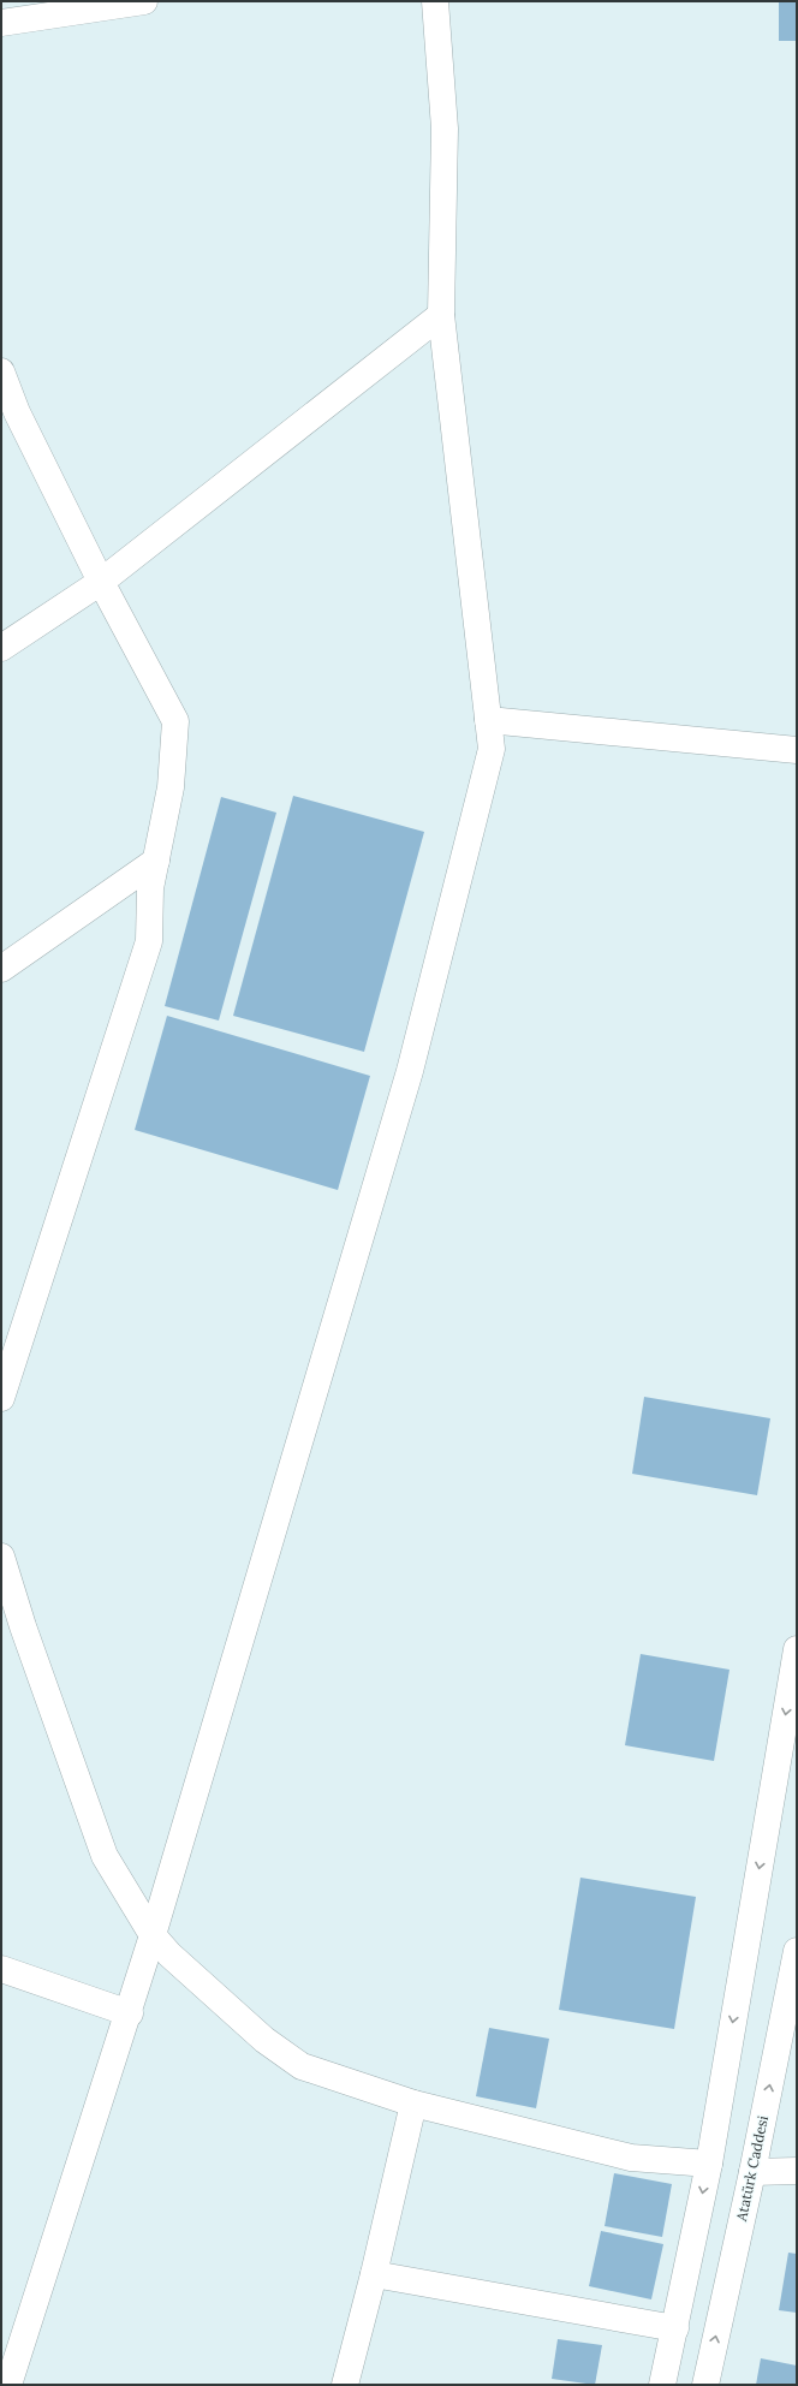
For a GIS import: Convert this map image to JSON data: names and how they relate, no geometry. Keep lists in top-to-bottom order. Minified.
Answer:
{"streets":{"street":["Atatürk Caddesi"]}}
